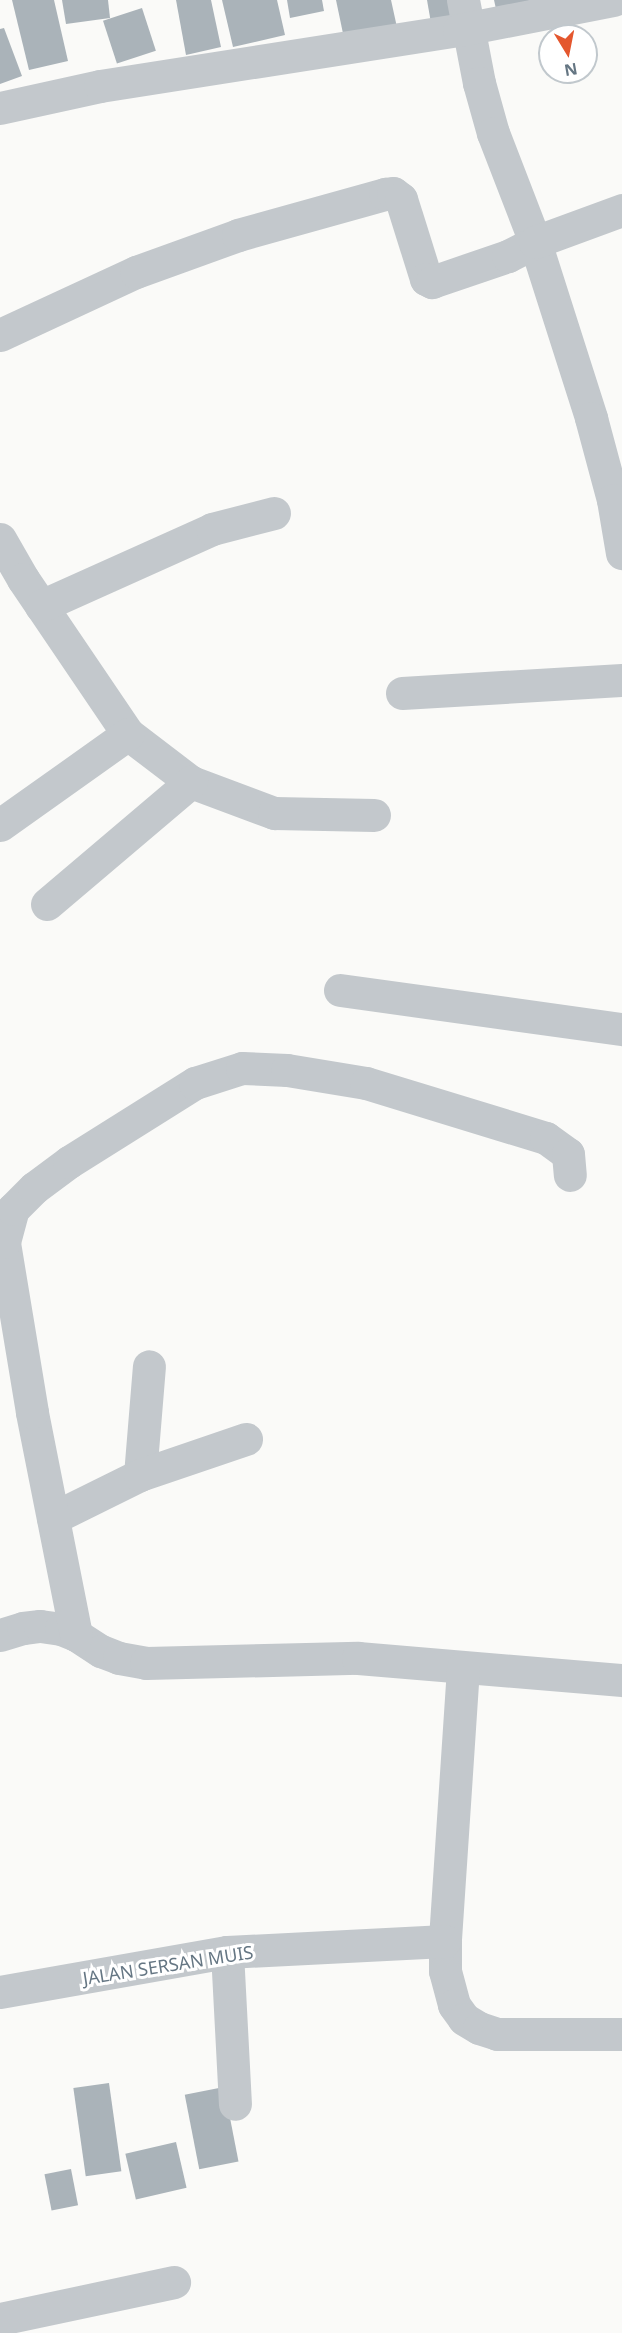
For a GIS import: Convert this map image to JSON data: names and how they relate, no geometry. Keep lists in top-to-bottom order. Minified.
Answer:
{"streets":{"street":["JALAN SERSAN MUIS"]},"north":"bottom"}
